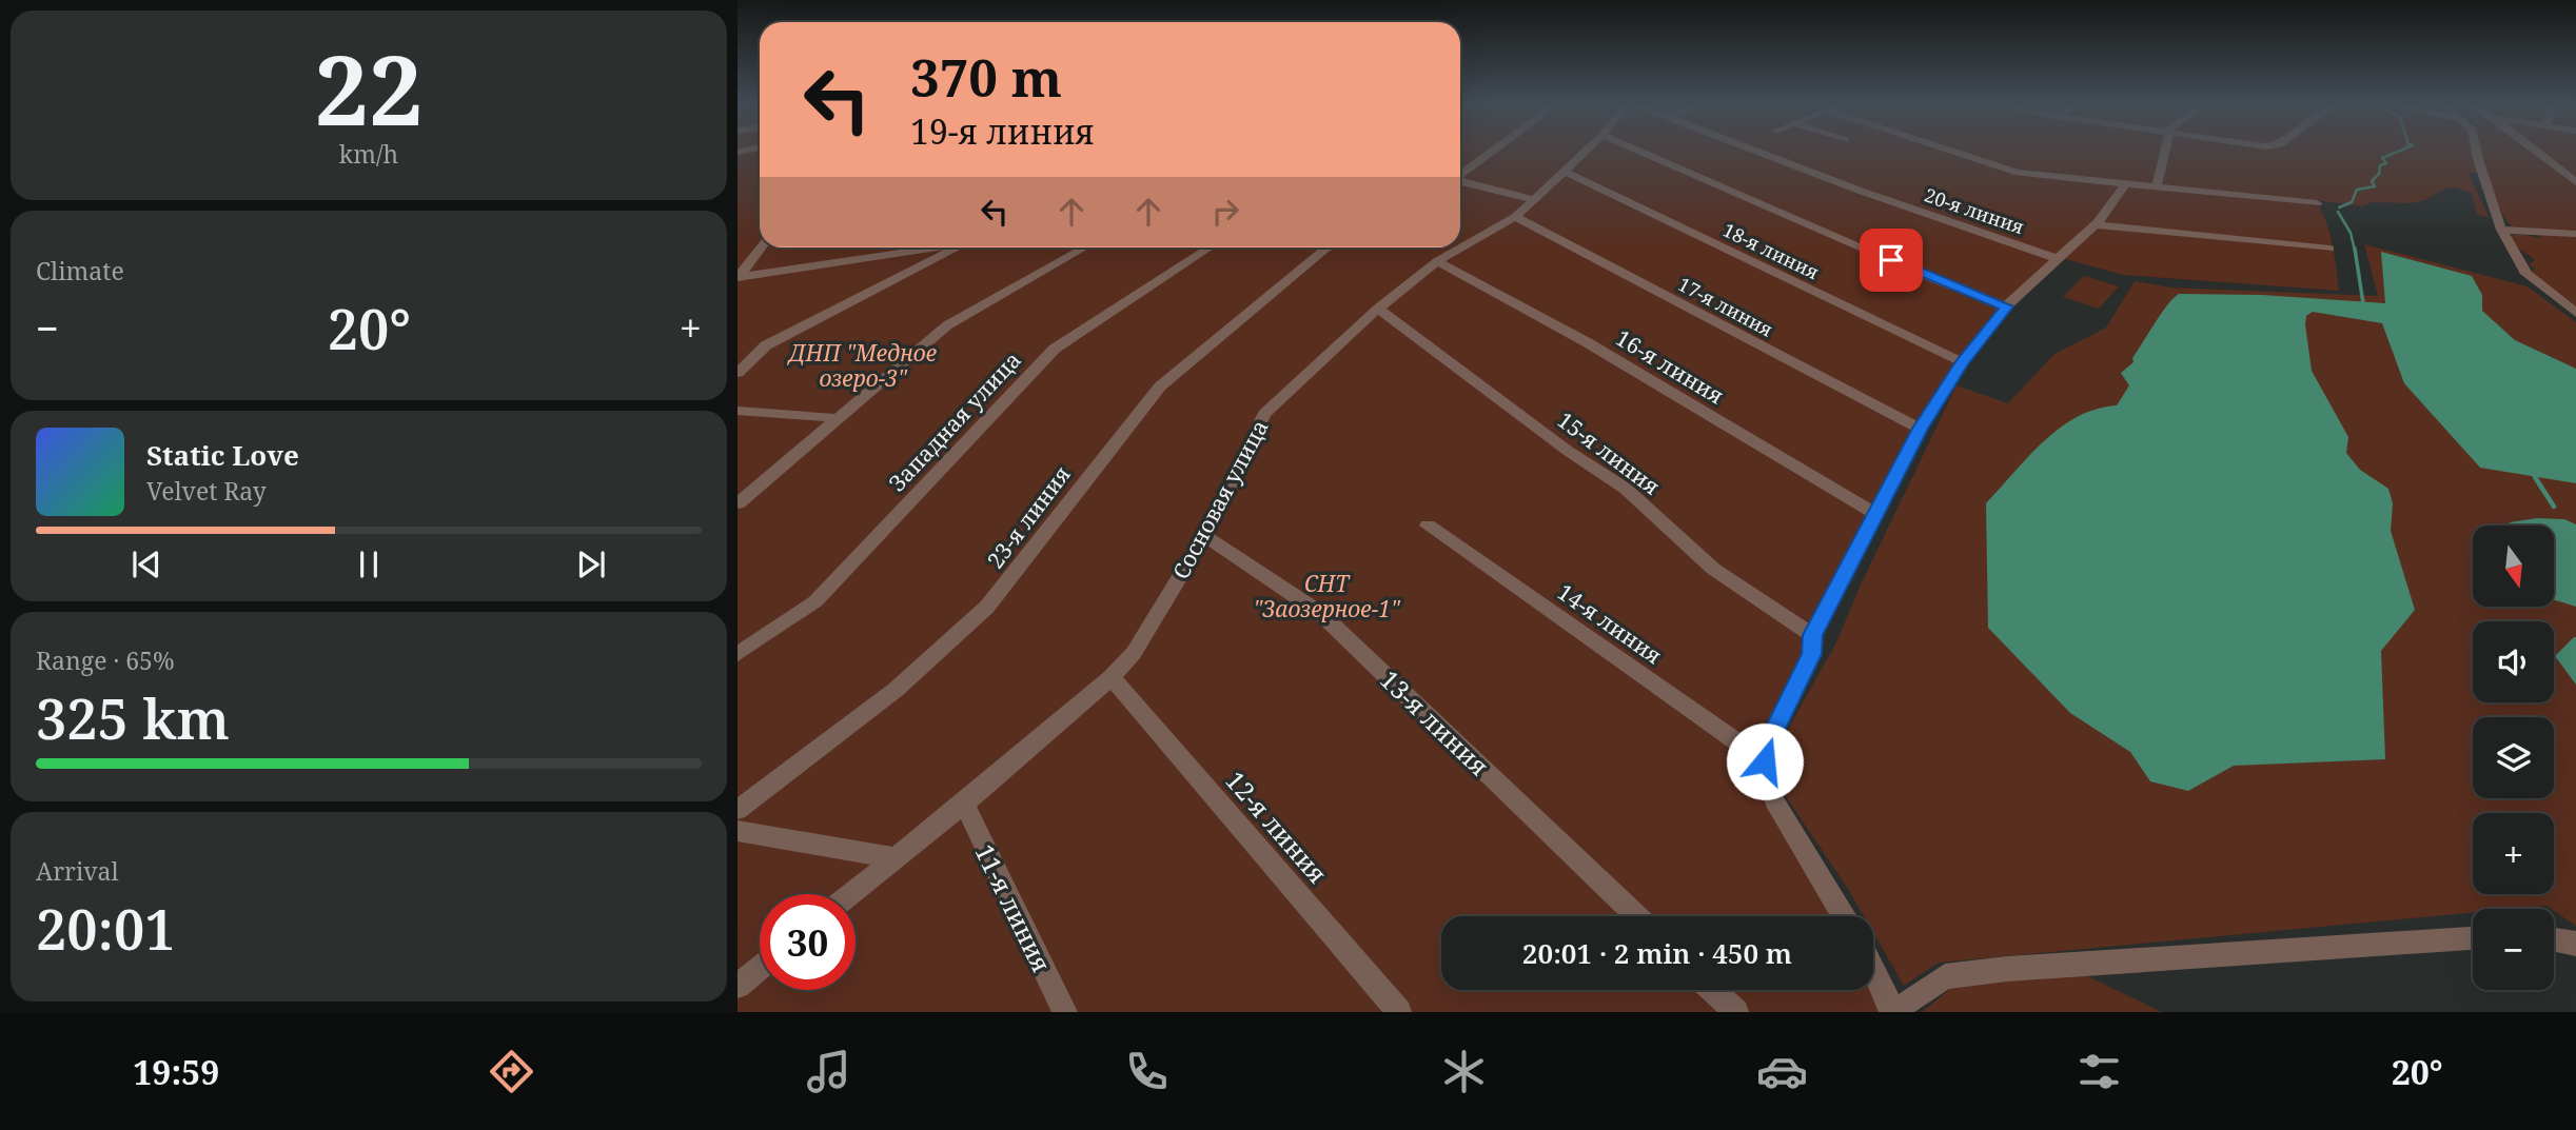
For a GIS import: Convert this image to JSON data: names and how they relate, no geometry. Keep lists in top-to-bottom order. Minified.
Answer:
{"streets":{"street":["20-я линия","18-я линия","17-я линия","16-я линия","Западная улица","15-я линия","Сосновая улица","23-я линия","14-я линия","13-я линия","12-я линия","11-я линия"]},"crossings":[["18-я линия","Сосновая улица"],["17-я линия","Сосновая улица"],["16-я линия","Сосновая улица"],["15-я линия","Сосновая улица"],["Сосновая улица","13-я линия"],["Сосновая улица","12-я линия"],["Сосновая улица","11-я линия"]],"parks":["ДНП \"Медное озеро-3\"","СНТ \"Заозерное-1\""],"north":"bottom","page":{"tile":[["22","km/h"],"Climate",["Range · 65%","325 km"],["Arrival","20:01"]],"turn":["370 m","19-я линия"],"heat":["−","20°","+"],"song":["Static Love","Velvet Ray"],"map_buttons":["+","−"],"limit":"30","trip":"20:01 · 2 min · 450 m","tabs":["19:59","20°"]}}
